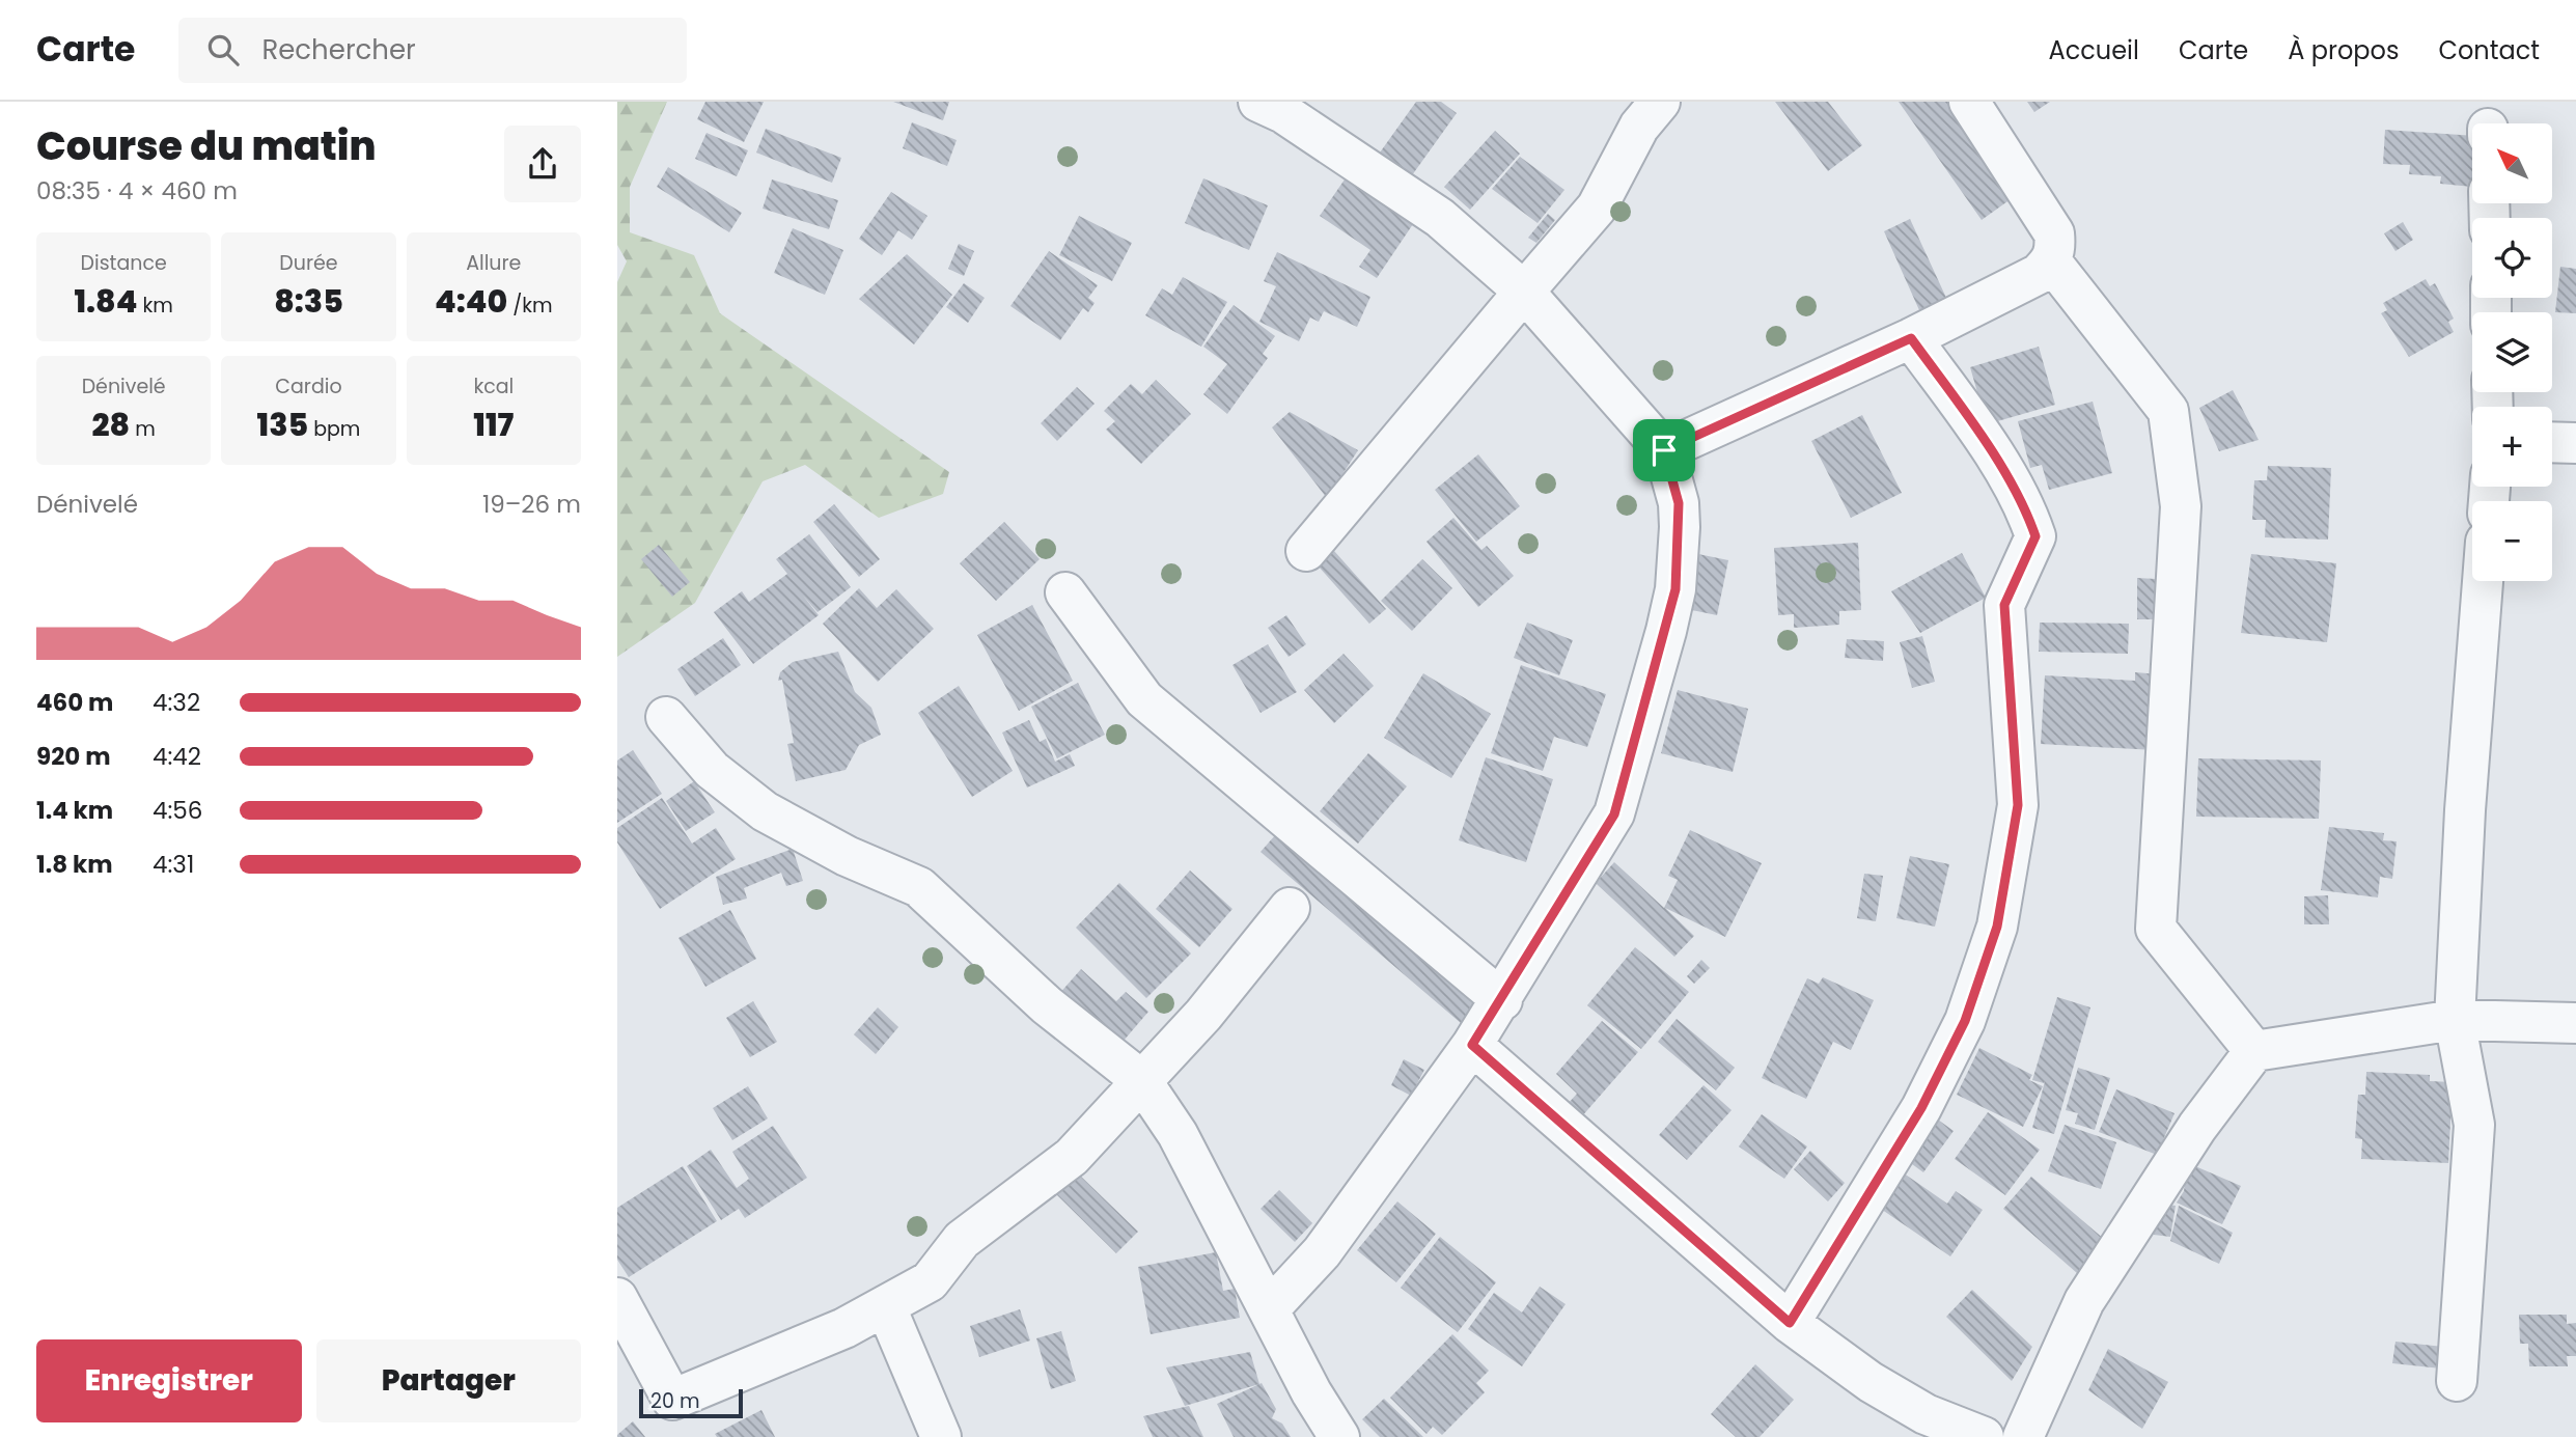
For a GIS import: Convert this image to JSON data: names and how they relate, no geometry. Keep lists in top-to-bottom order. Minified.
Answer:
{"scale_bar":"20 m","north":"top left","page":{"header":"Carte","search":"Rechercher","nav":["Accueil","Carte","À propos","Contact"],"heading":["Course du matin","08:35 · 4 × 460 m"],"map_buttons":["+","−"],"stats":[["Distance","1.84 km"],["Durée","8:35"],["Allure","4:40 /km"],["Dénivelé","28 m"],["Cardio","135 bpm"],["kcal","117"]],"chart":["Dénivelé","19–26 m"],"list":[{"name":"460 m","note":"4:32"},{"name":"920 m","note":"4:42"},{"name":"1.4 km","note":"4:56"},{"name":"1.8 km","note":"4:31"}],"buttons":["Enregistrer","Partager"],"scale":"20 m"}}
